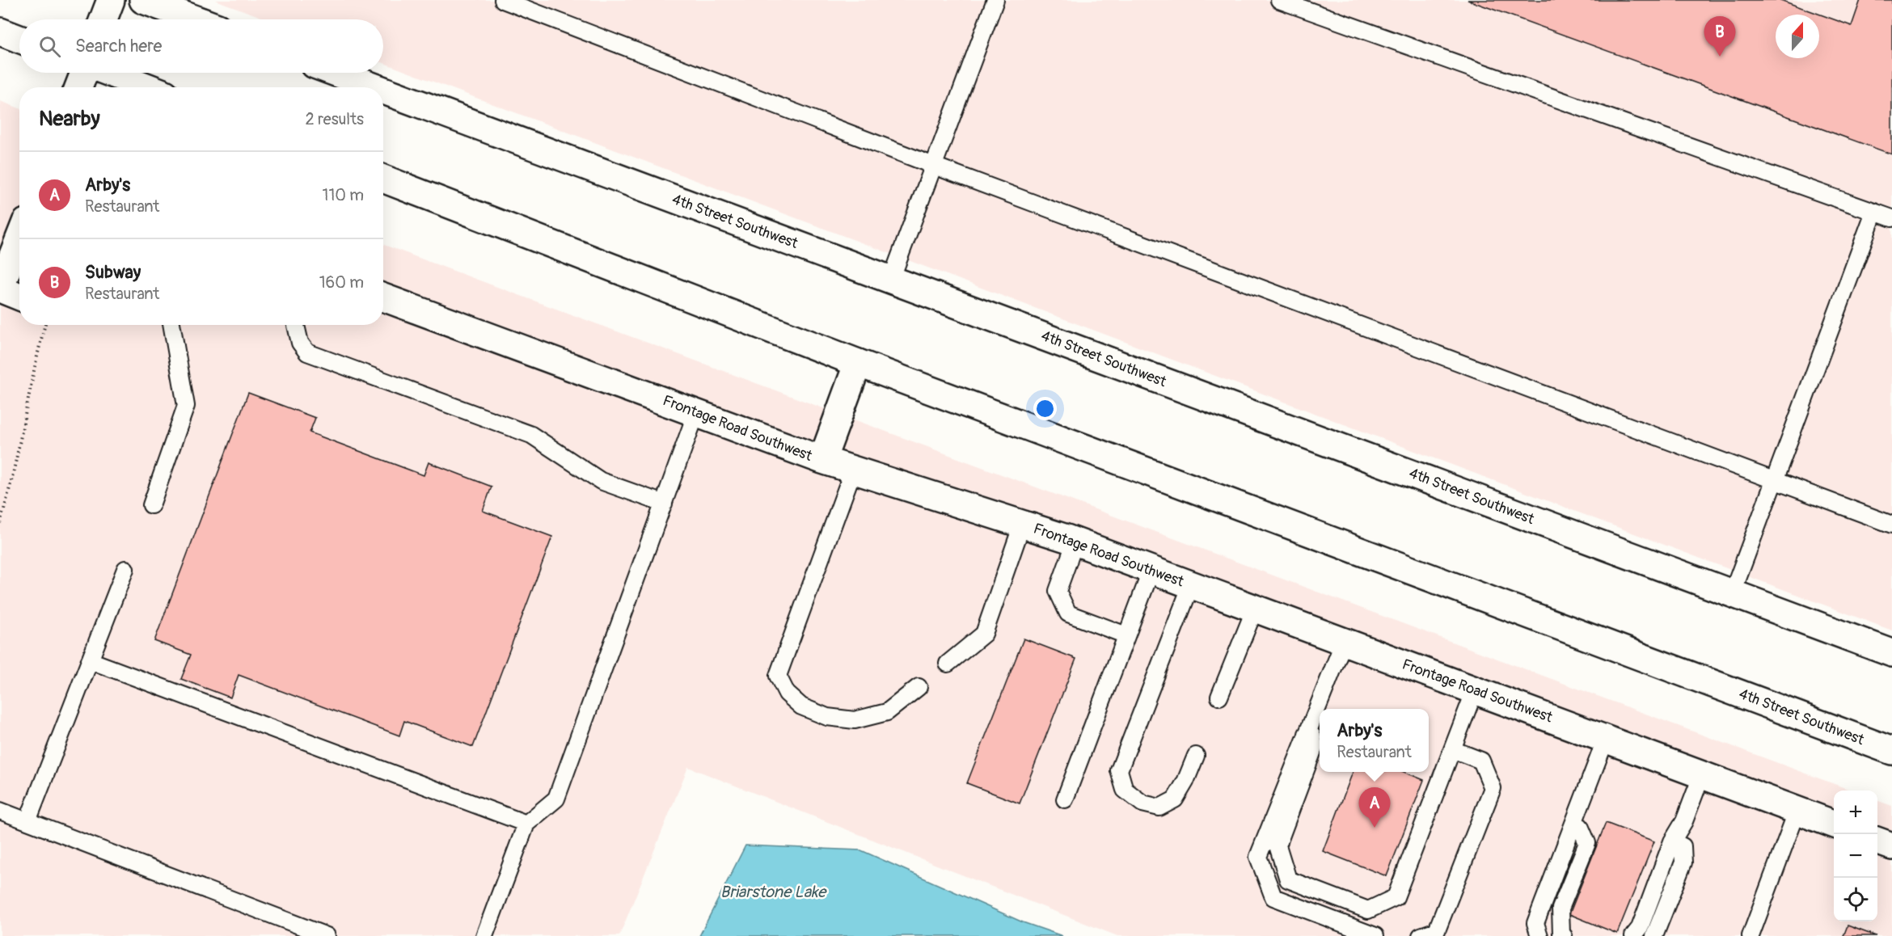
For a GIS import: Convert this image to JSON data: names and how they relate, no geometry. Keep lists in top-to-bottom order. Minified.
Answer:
{"streets":{"main road":["4th Street Southwest","Frontage Road Southwest"]},"water":["Briarstone Lake"],"north":"top","page":{"pins":["B","A"],"search":"Search here","heading":["Nearby","2 results"],"list":[{"mark":"A","name":"Arby's","note":"Restaurant","value":"110 m"},{"mark":"B","name":"Subway","note":"Restaurant","value":"160 m"}],"popup":["Arby's","Restaurant"],"map_buttons":["+","−"]}}
